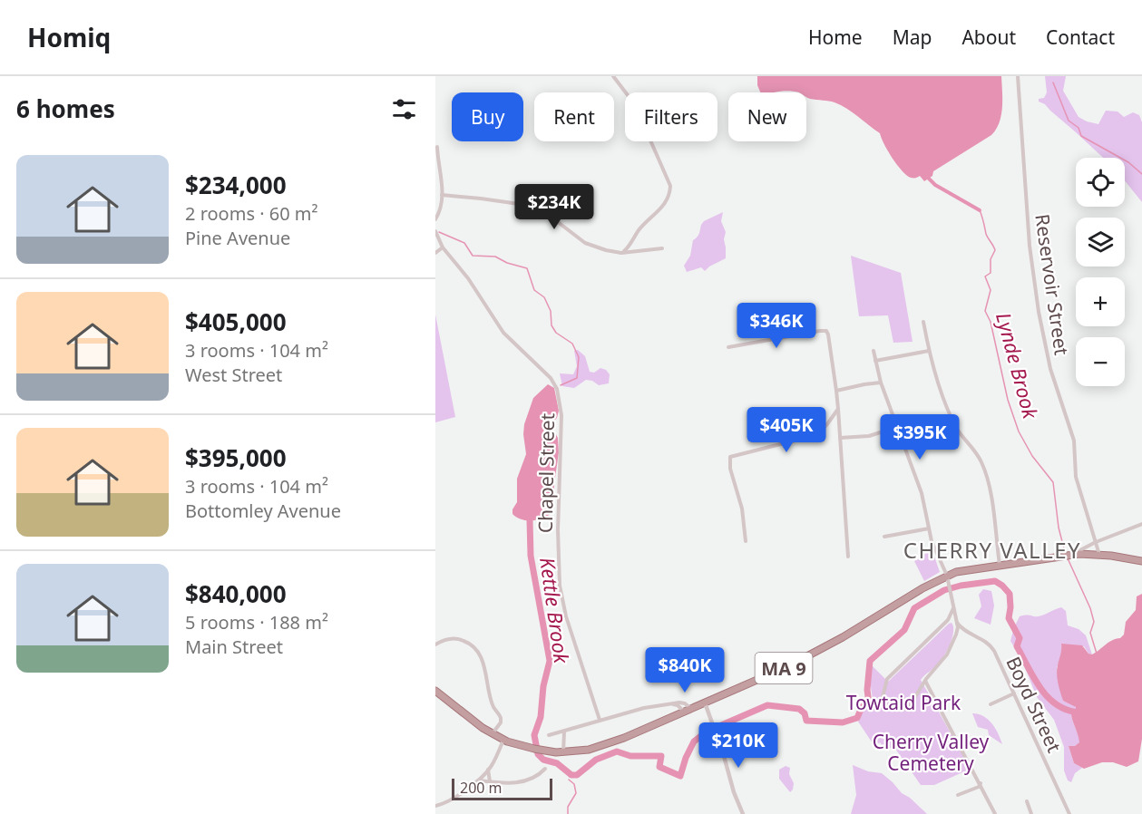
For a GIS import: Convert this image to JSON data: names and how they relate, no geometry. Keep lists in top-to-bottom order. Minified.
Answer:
{"streets":{"highway":["MA 9"],"street":["Reservoir Street","Chapel Street","Boyd Street"]},"crossings":[["Reservoir Street","MA 9"]],"districts":["CHERRY VALLEY"],"water":["Lynde Brook","Kettle Brook"],"parks":["Towtaid Park","Cherry Valley Cemetery"],"scale_bar":"200 m","page":{"header":"Homiq","nav":["Home","Map","About","Contact"],"heading":"6 homes","chip":["Buy","Rent","Filters","New"],"list":[{"name":"$234,000","note":"2 rooms · 60 m² · Pine Avenue"},{"name":"$405,000","note":"3 rooms · 104 m² · West Street"},{"name":"$395,000","note":"3 rooms · 104 m² · Bottomley Avenue"},{"name":"$840,000","note":"5 rooms · 188 m² · Main Street"}],"map_buttons":["+","−"],"price":["$234K","$346K","$405K","$395K","$840K","$210K"],"scale":"200 m"}}
